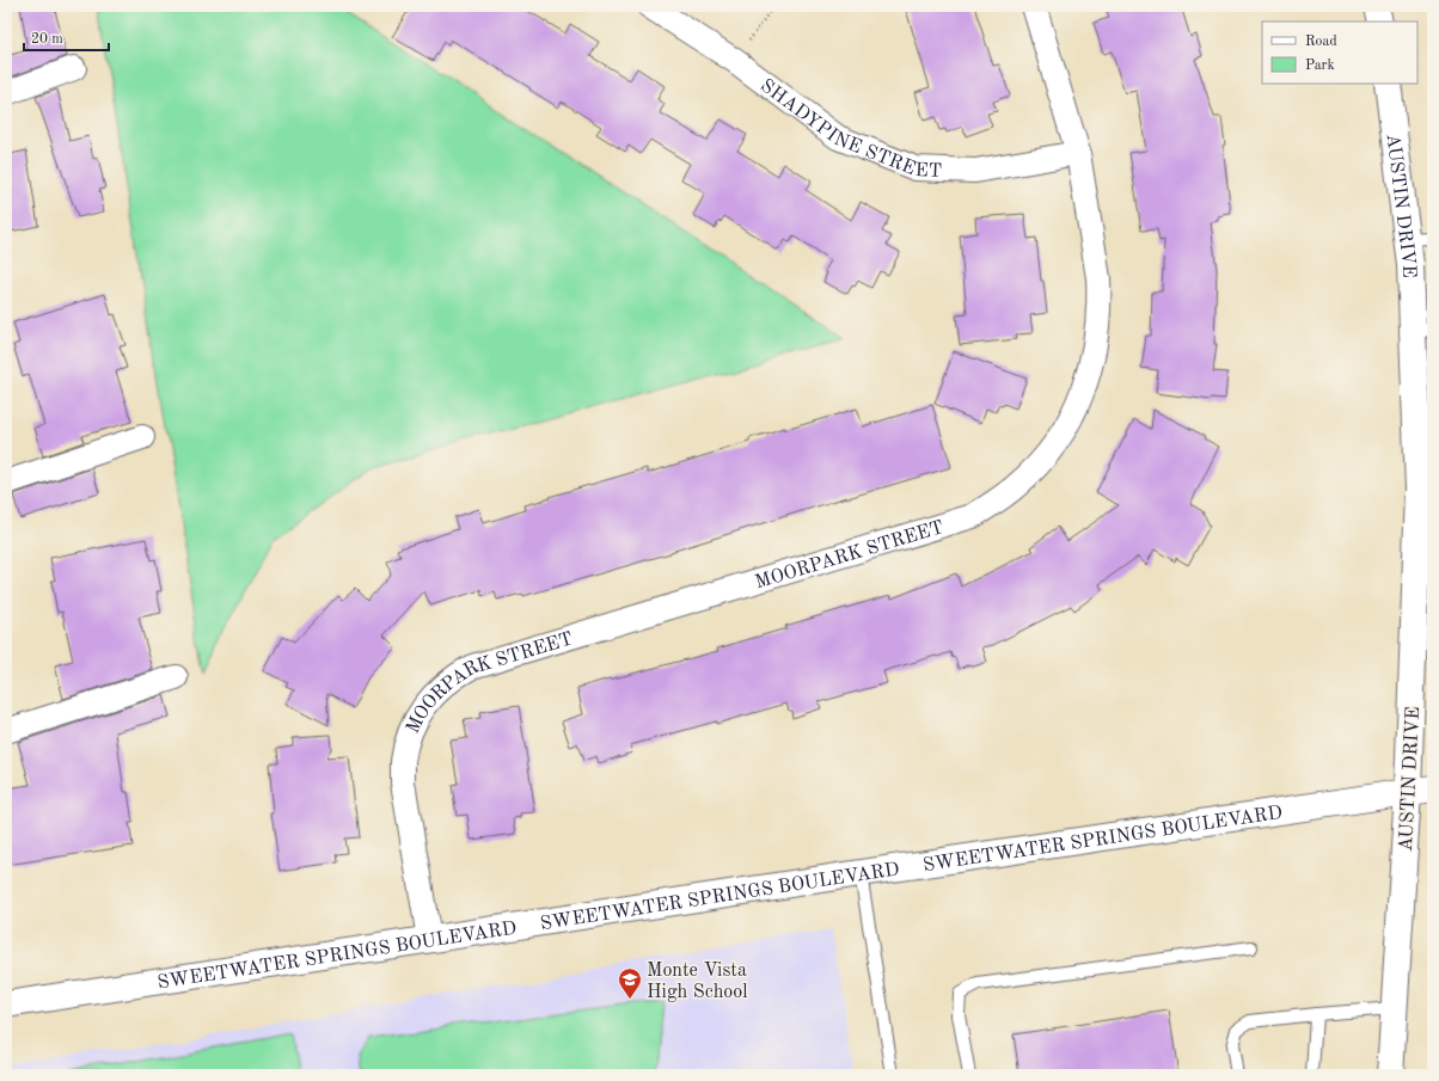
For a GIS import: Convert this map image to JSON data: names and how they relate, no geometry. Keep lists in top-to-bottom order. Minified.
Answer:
{"streets":{"main road":["AUSTIN DRIVE","SWEETWATER SPRINGS BOULEVARD"],"street":["SHADYPINE STREET","MOORPARK STREET"]},"crossings":[["SHADYPINE STREET","MOORPARK STREET"],["AUSTIN DRIVE","SWEETWATER SPRINGS BOULEVARD"],["MOORPARK STREET","SWEETWATER SPRINGS BOULEVARD"]],"places":{"school or university":["Monte Vista High School"]},"legend":["Road","Park"],"scale_bar":"20 m"}
